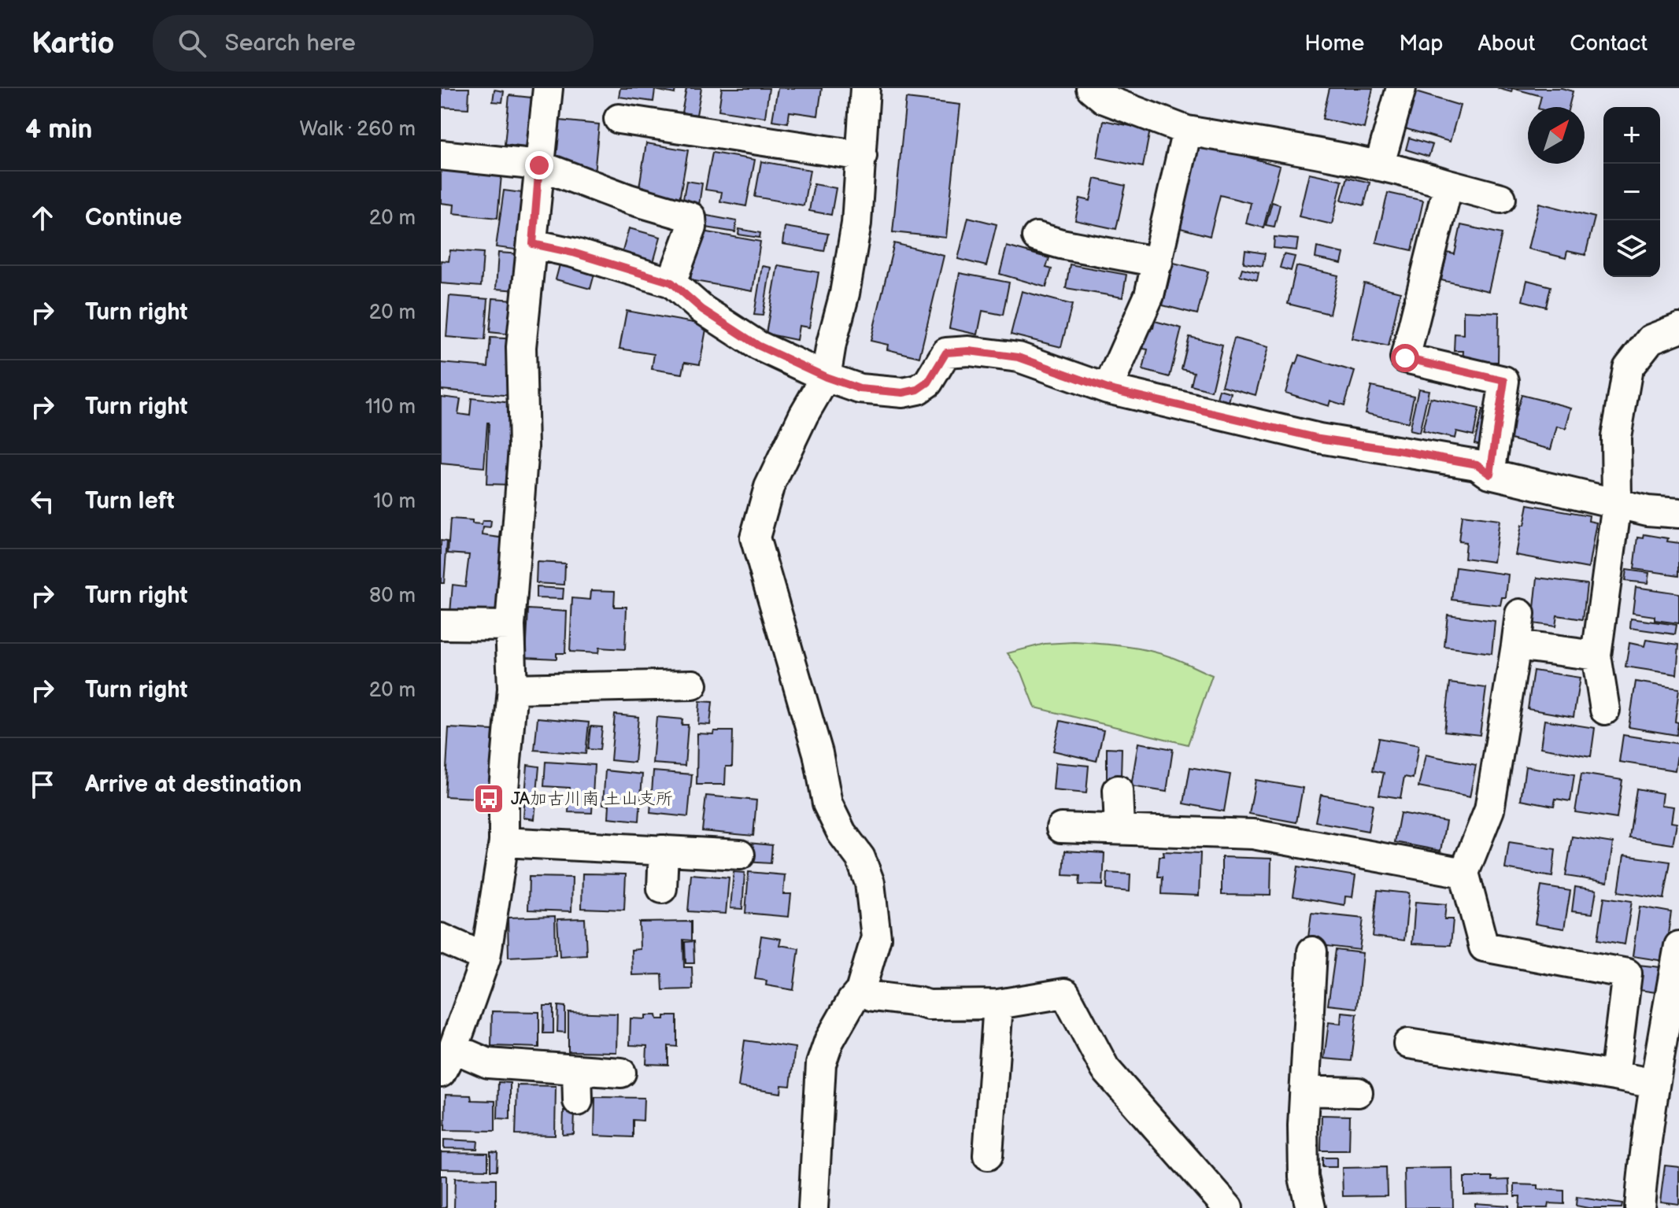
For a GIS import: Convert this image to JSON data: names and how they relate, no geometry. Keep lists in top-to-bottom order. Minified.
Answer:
{"places":{"bus stop":["JA加古川南 土山支所"]},"north":"top right","page":{"header":"Kartio","search":"Search here","nav":["Home","Map","About","Contact"],"heading":["4 min","Walk · 260 m"],"map_buttons":["+","−"],"list":[["Continue","20 m"],["Turn right","20 m"],["Turn right","110 m"],["Turn left","10 m"],["Turn right","80 m"],["Turn right","20 m"],"Arrive at destination"]}}
